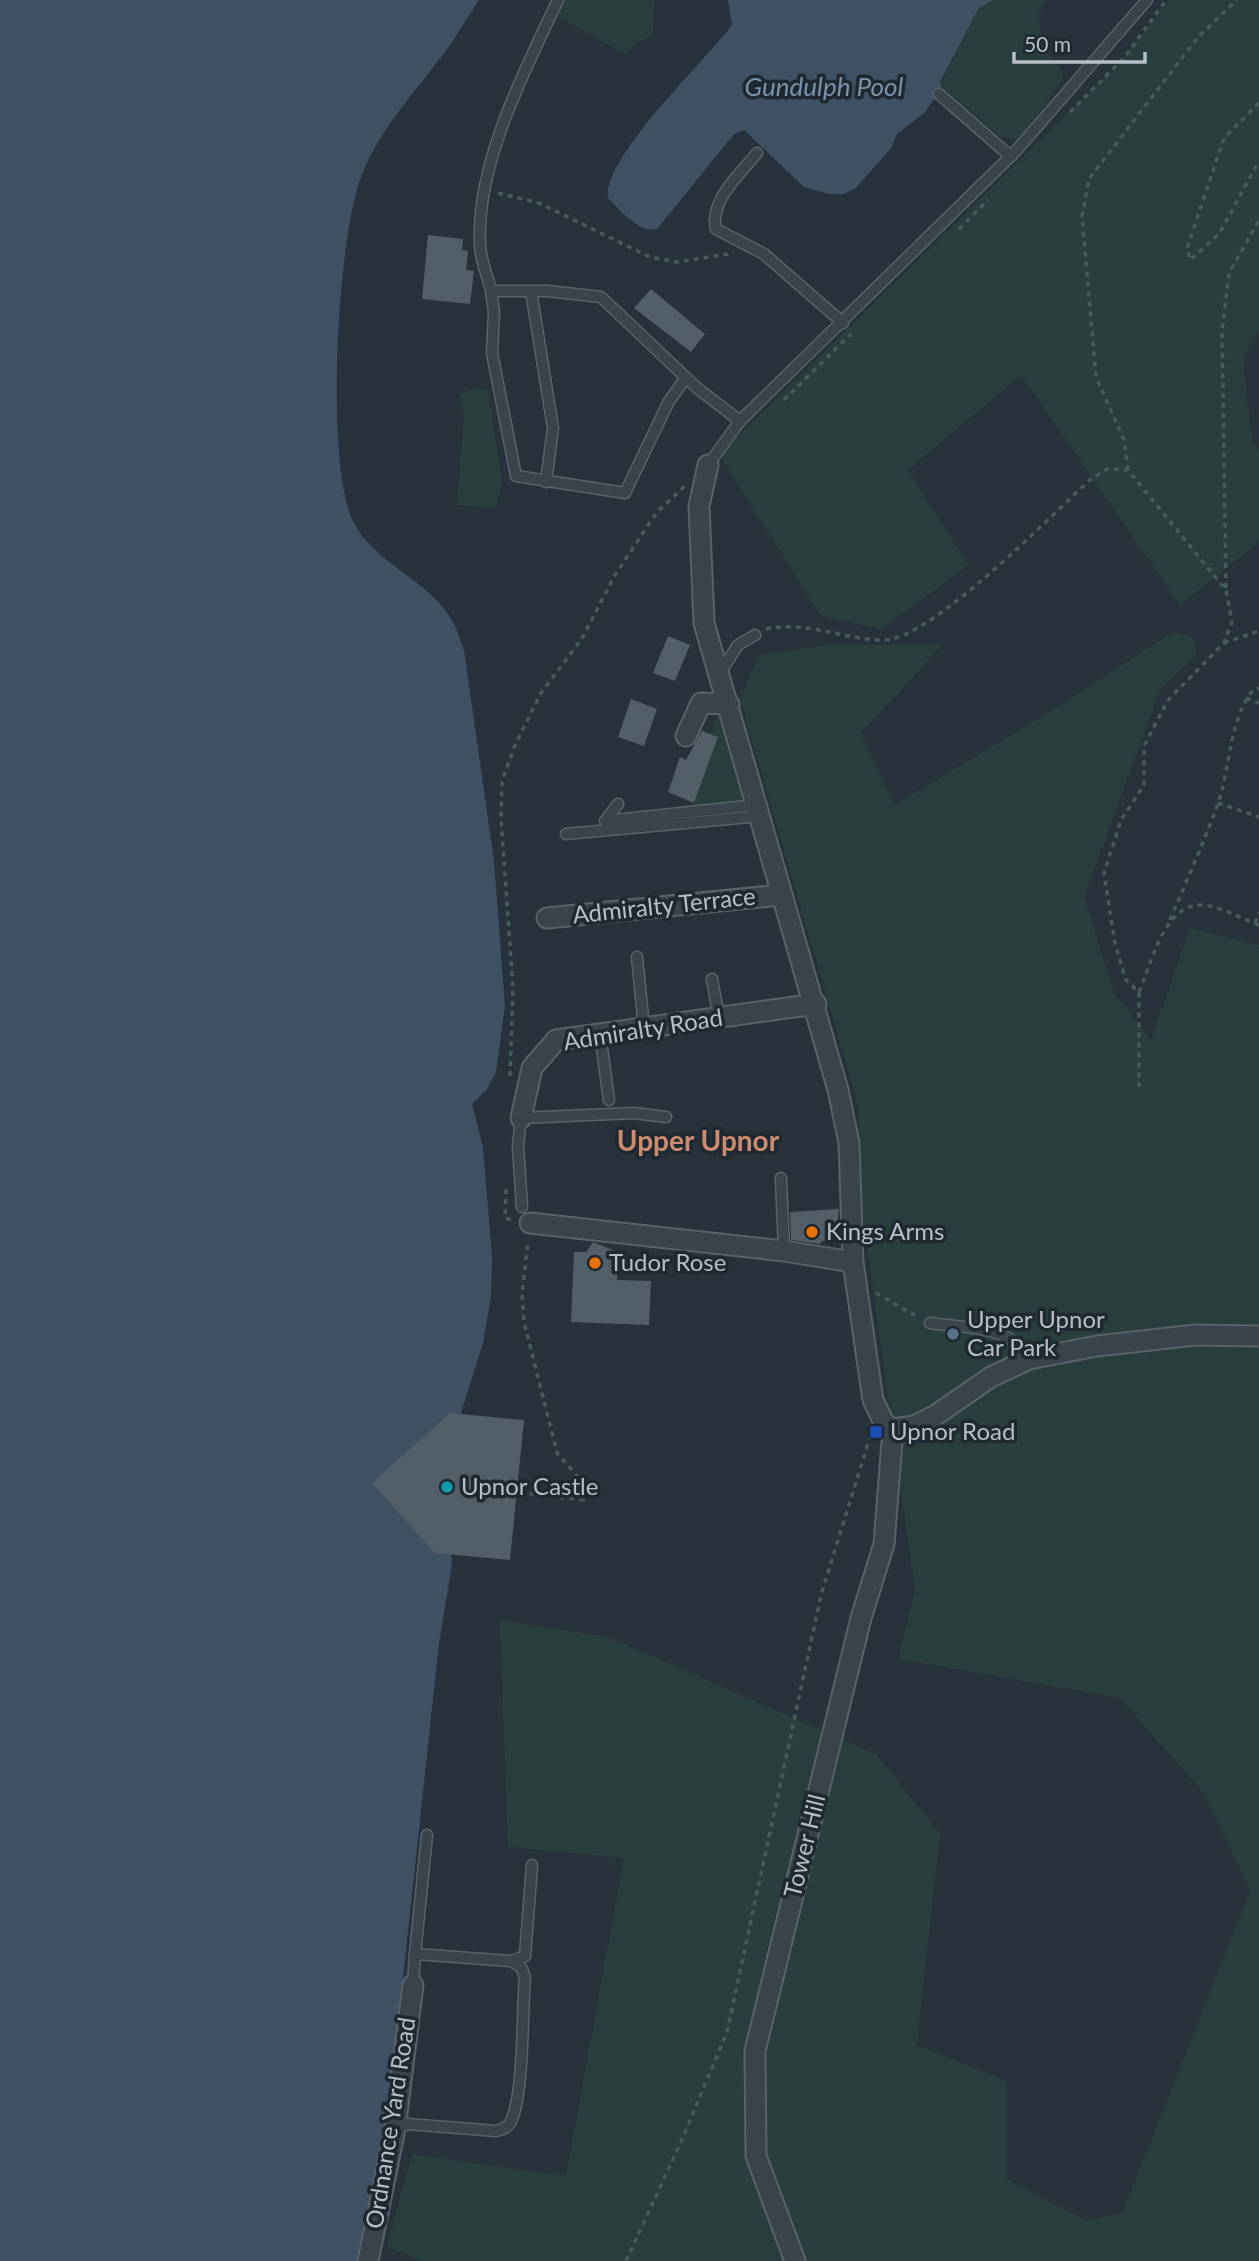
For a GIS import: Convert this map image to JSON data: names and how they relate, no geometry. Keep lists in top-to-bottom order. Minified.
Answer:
{"streets":{"street":["Admiralty Terrace","Admiralty Road","Tower Hill","Ordnance Yard Road"]},"districts":["Upper Upnor"],"water":["Gundulph Pool"],"places":{"other":["Kings Arms","Tudor Rose","Upper Upnor Car Park","Upnor Castle"],"transit":["Upnor Road"]},"scale_bar":"50 m"}
